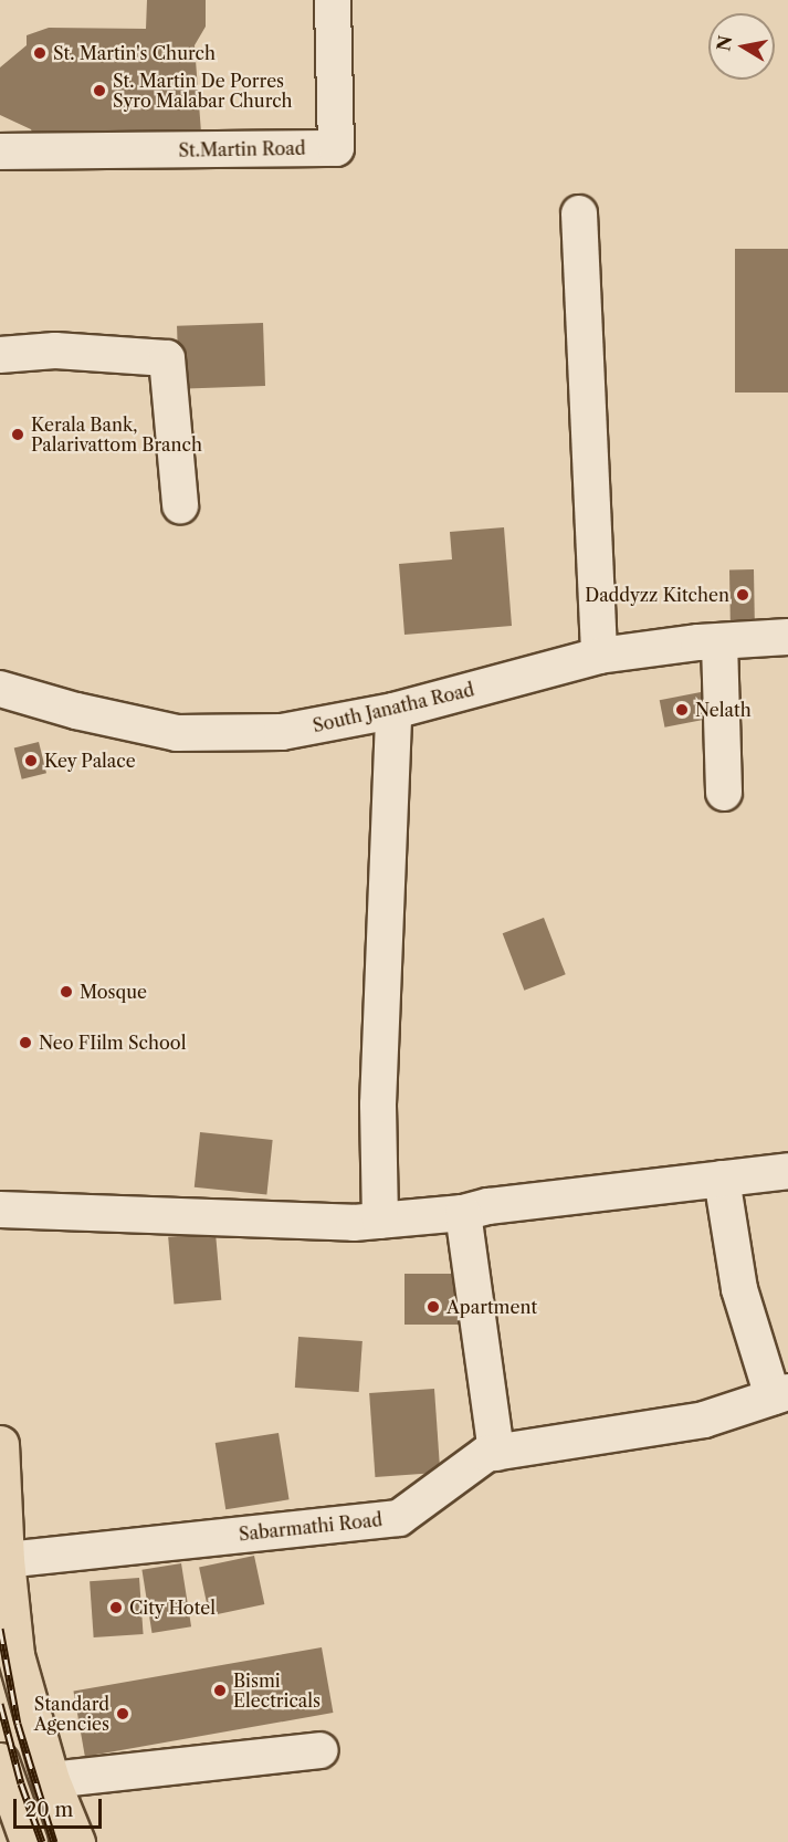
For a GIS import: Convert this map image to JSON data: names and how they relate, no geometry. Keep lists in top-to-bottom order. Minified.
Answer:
{"streets":{"street":["St.Martin Road","South Janatha Road","Sabarmathi Road"]},"places":["St. Martin's Church","St. Martin De Porres Syro Malabar Church","Kerala Bank, Palarivattom Branch","Daddyzz Kitchen","Nelath","Key Palace","Mosque","Neo FIilm School","Apartment","City Hotel","Bismi Electricals","Standard Agencies"],"scale_bar":"20 m","north":"left"}
